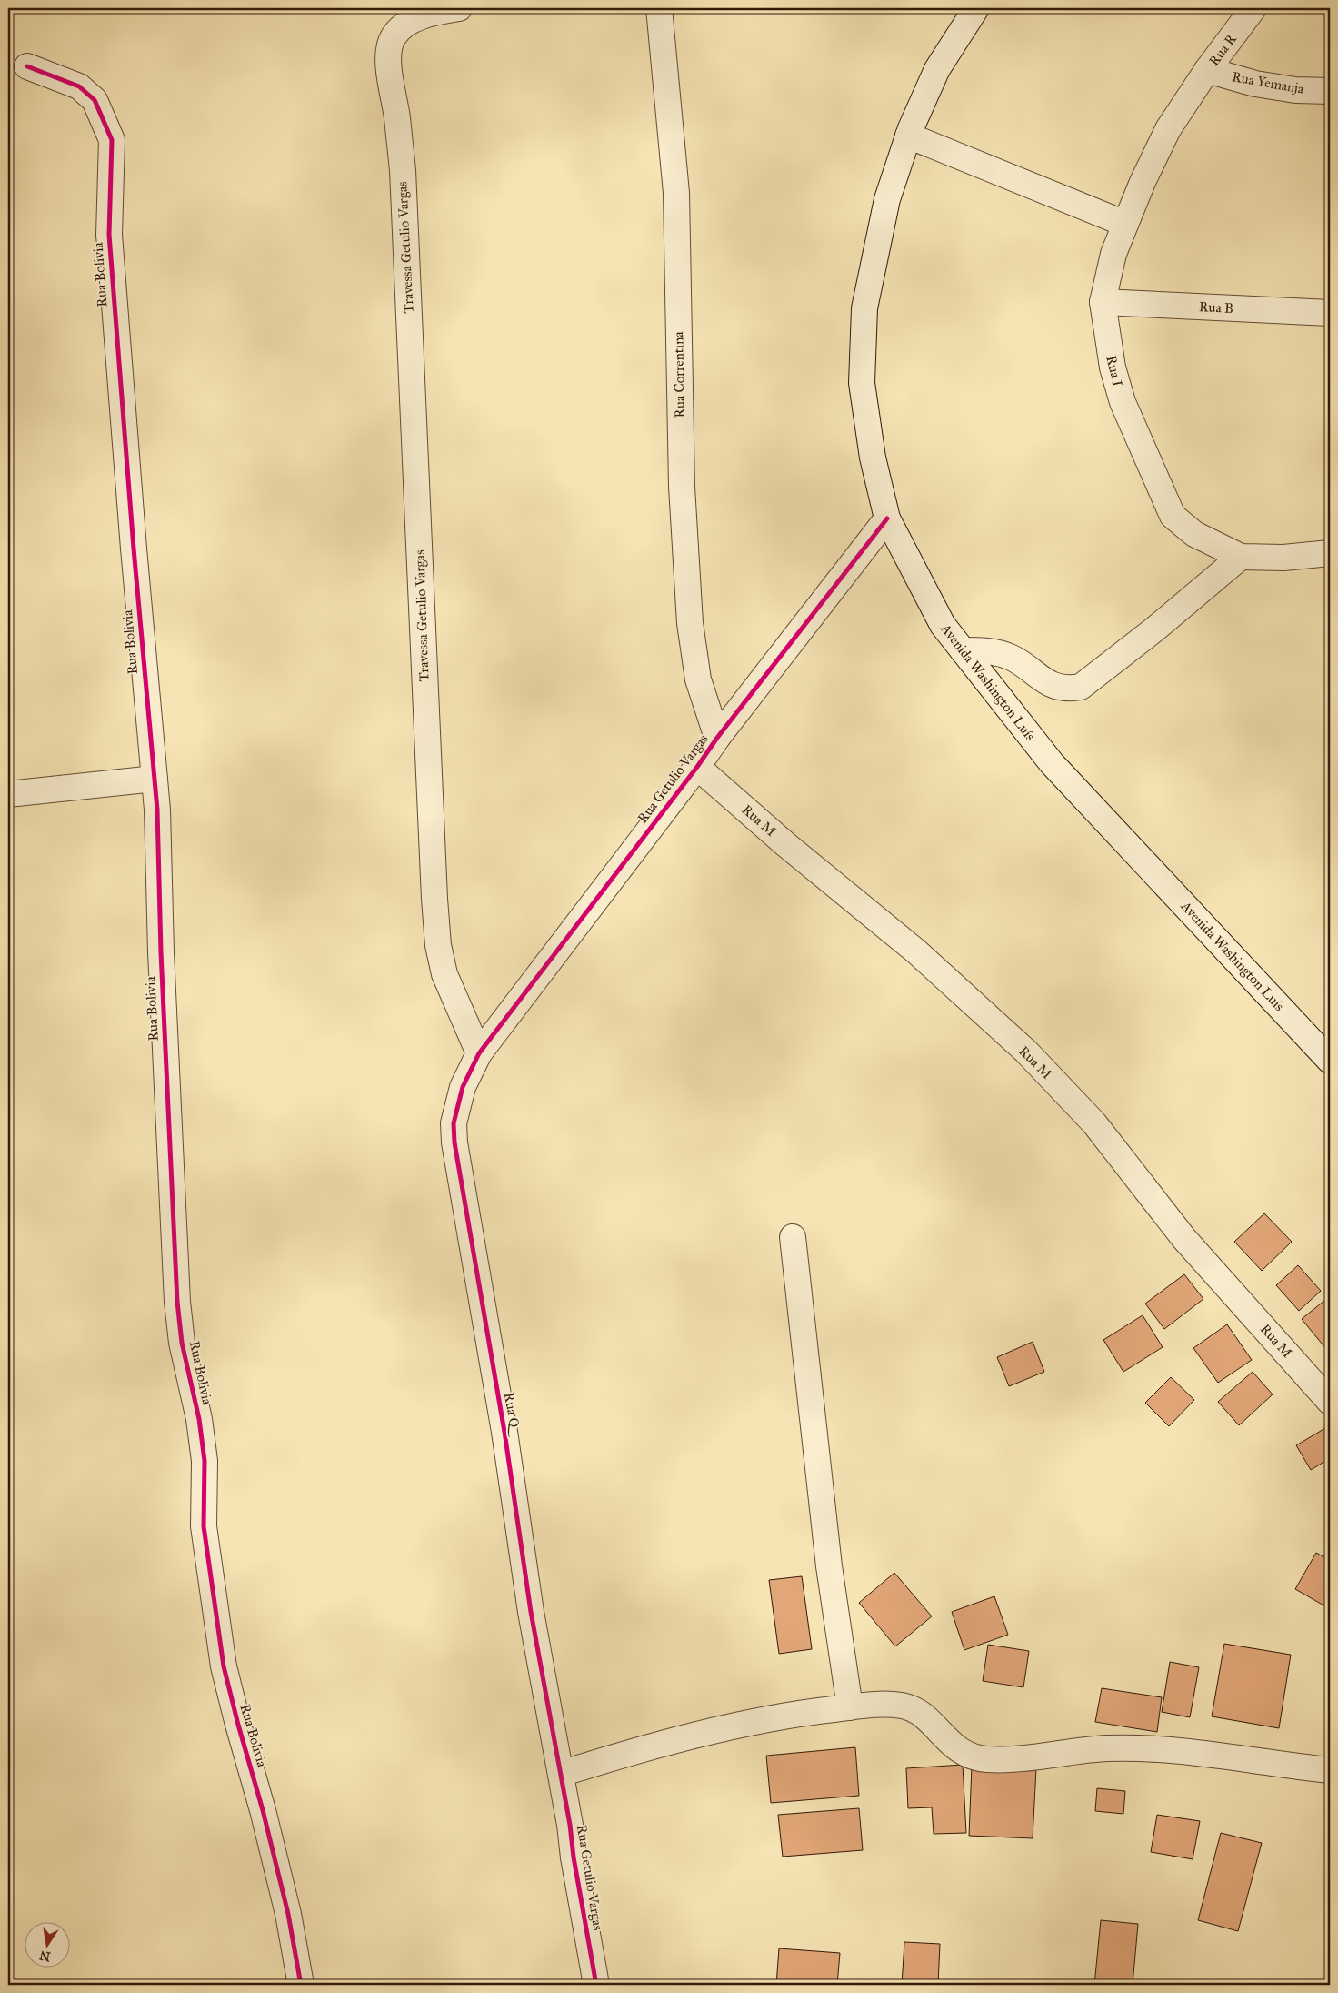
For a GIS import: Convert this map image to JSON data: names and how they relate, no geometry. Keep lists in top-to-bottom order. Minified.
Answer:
{"streets":{"street":["Rua R","Rua Yemanja","Travessa Getulio Vargas","Rua Bolivia","Rua B","Rua I","Rua Correntina","Avenida Washington Luís","Rua Getulio Vargas","Rua M","Rua Q"]},"crossings":[["Rua R","Rua Yemanja"],["Rua R","Rua I"],["Rua Yemanja","Rua I"],["Travessa Getulio Vargas","Rua Getulio Vargas"],["Travessa Getulio Vargas","Rua Q"],["Rua B","Rua I"],["Rua Correntina","Rua Getulio Vargas"],["Avenida Washington Luís","Rua Getulio Vargas"],["Rua Getulio Vargas","Rua M"],["Rua Getulio Vargas","Rua Q"]],"north":"bottom"}
